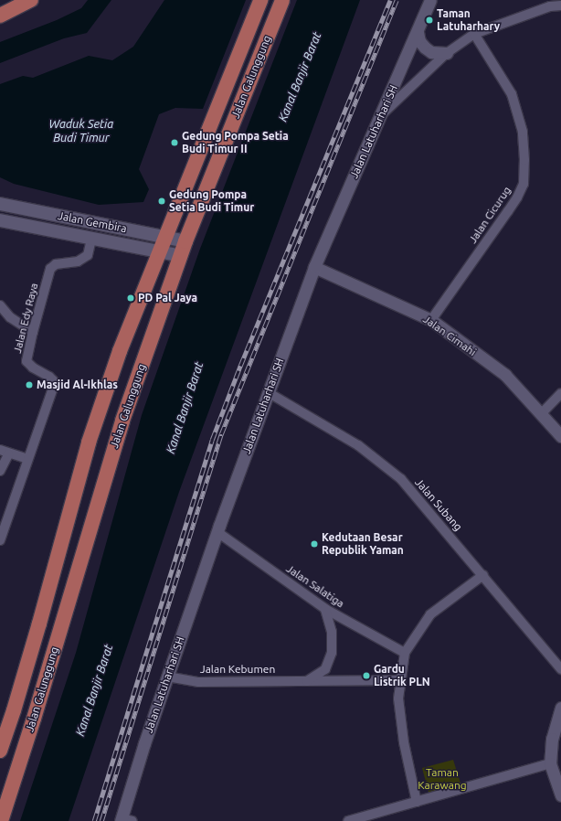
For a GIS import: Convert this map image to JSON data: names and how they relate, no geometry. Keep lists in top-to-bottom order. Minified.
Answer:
{"streets":{"main road":["Jalan Galunggung","Jalan Gembira"],"street":["Jalan Latuharhari SH","Jalan Cicurug","Jalan Edy Raya","Jalan Cimahi","Jalan Subang","Jalan Salatiga","Jalan Kebumen"]},"crossings":[["Jalan Galunggung","Jalan Gembira"],["Jalan Latuharhari SH","Jalan Cimahi"],["Jalan Latuharhari SH","Jalan Subang"],["Jalan Latuharhari SH","Jalan Salatiga"],["Jalan Latuharhari SH","Jalan Kebumen"],["Jalan Cicurug","Jalan Cimahi"],["Jalan Gembira","Jalan Edy Raya"]],"water":["Kanal Banjir Barat","Waduk Setia Budi Timur"],"parks":["Taman Karawang"],"places":["Taman Latuharhary","Gedung Pompa Setia Budi Timur II","Gedung Pompa Setia Budi Timur","PD Pal Jaya","Masjid Al-Ikhlas","Kedutaan Besar Republik Yaman","Gardu Listrik PLN"]}
